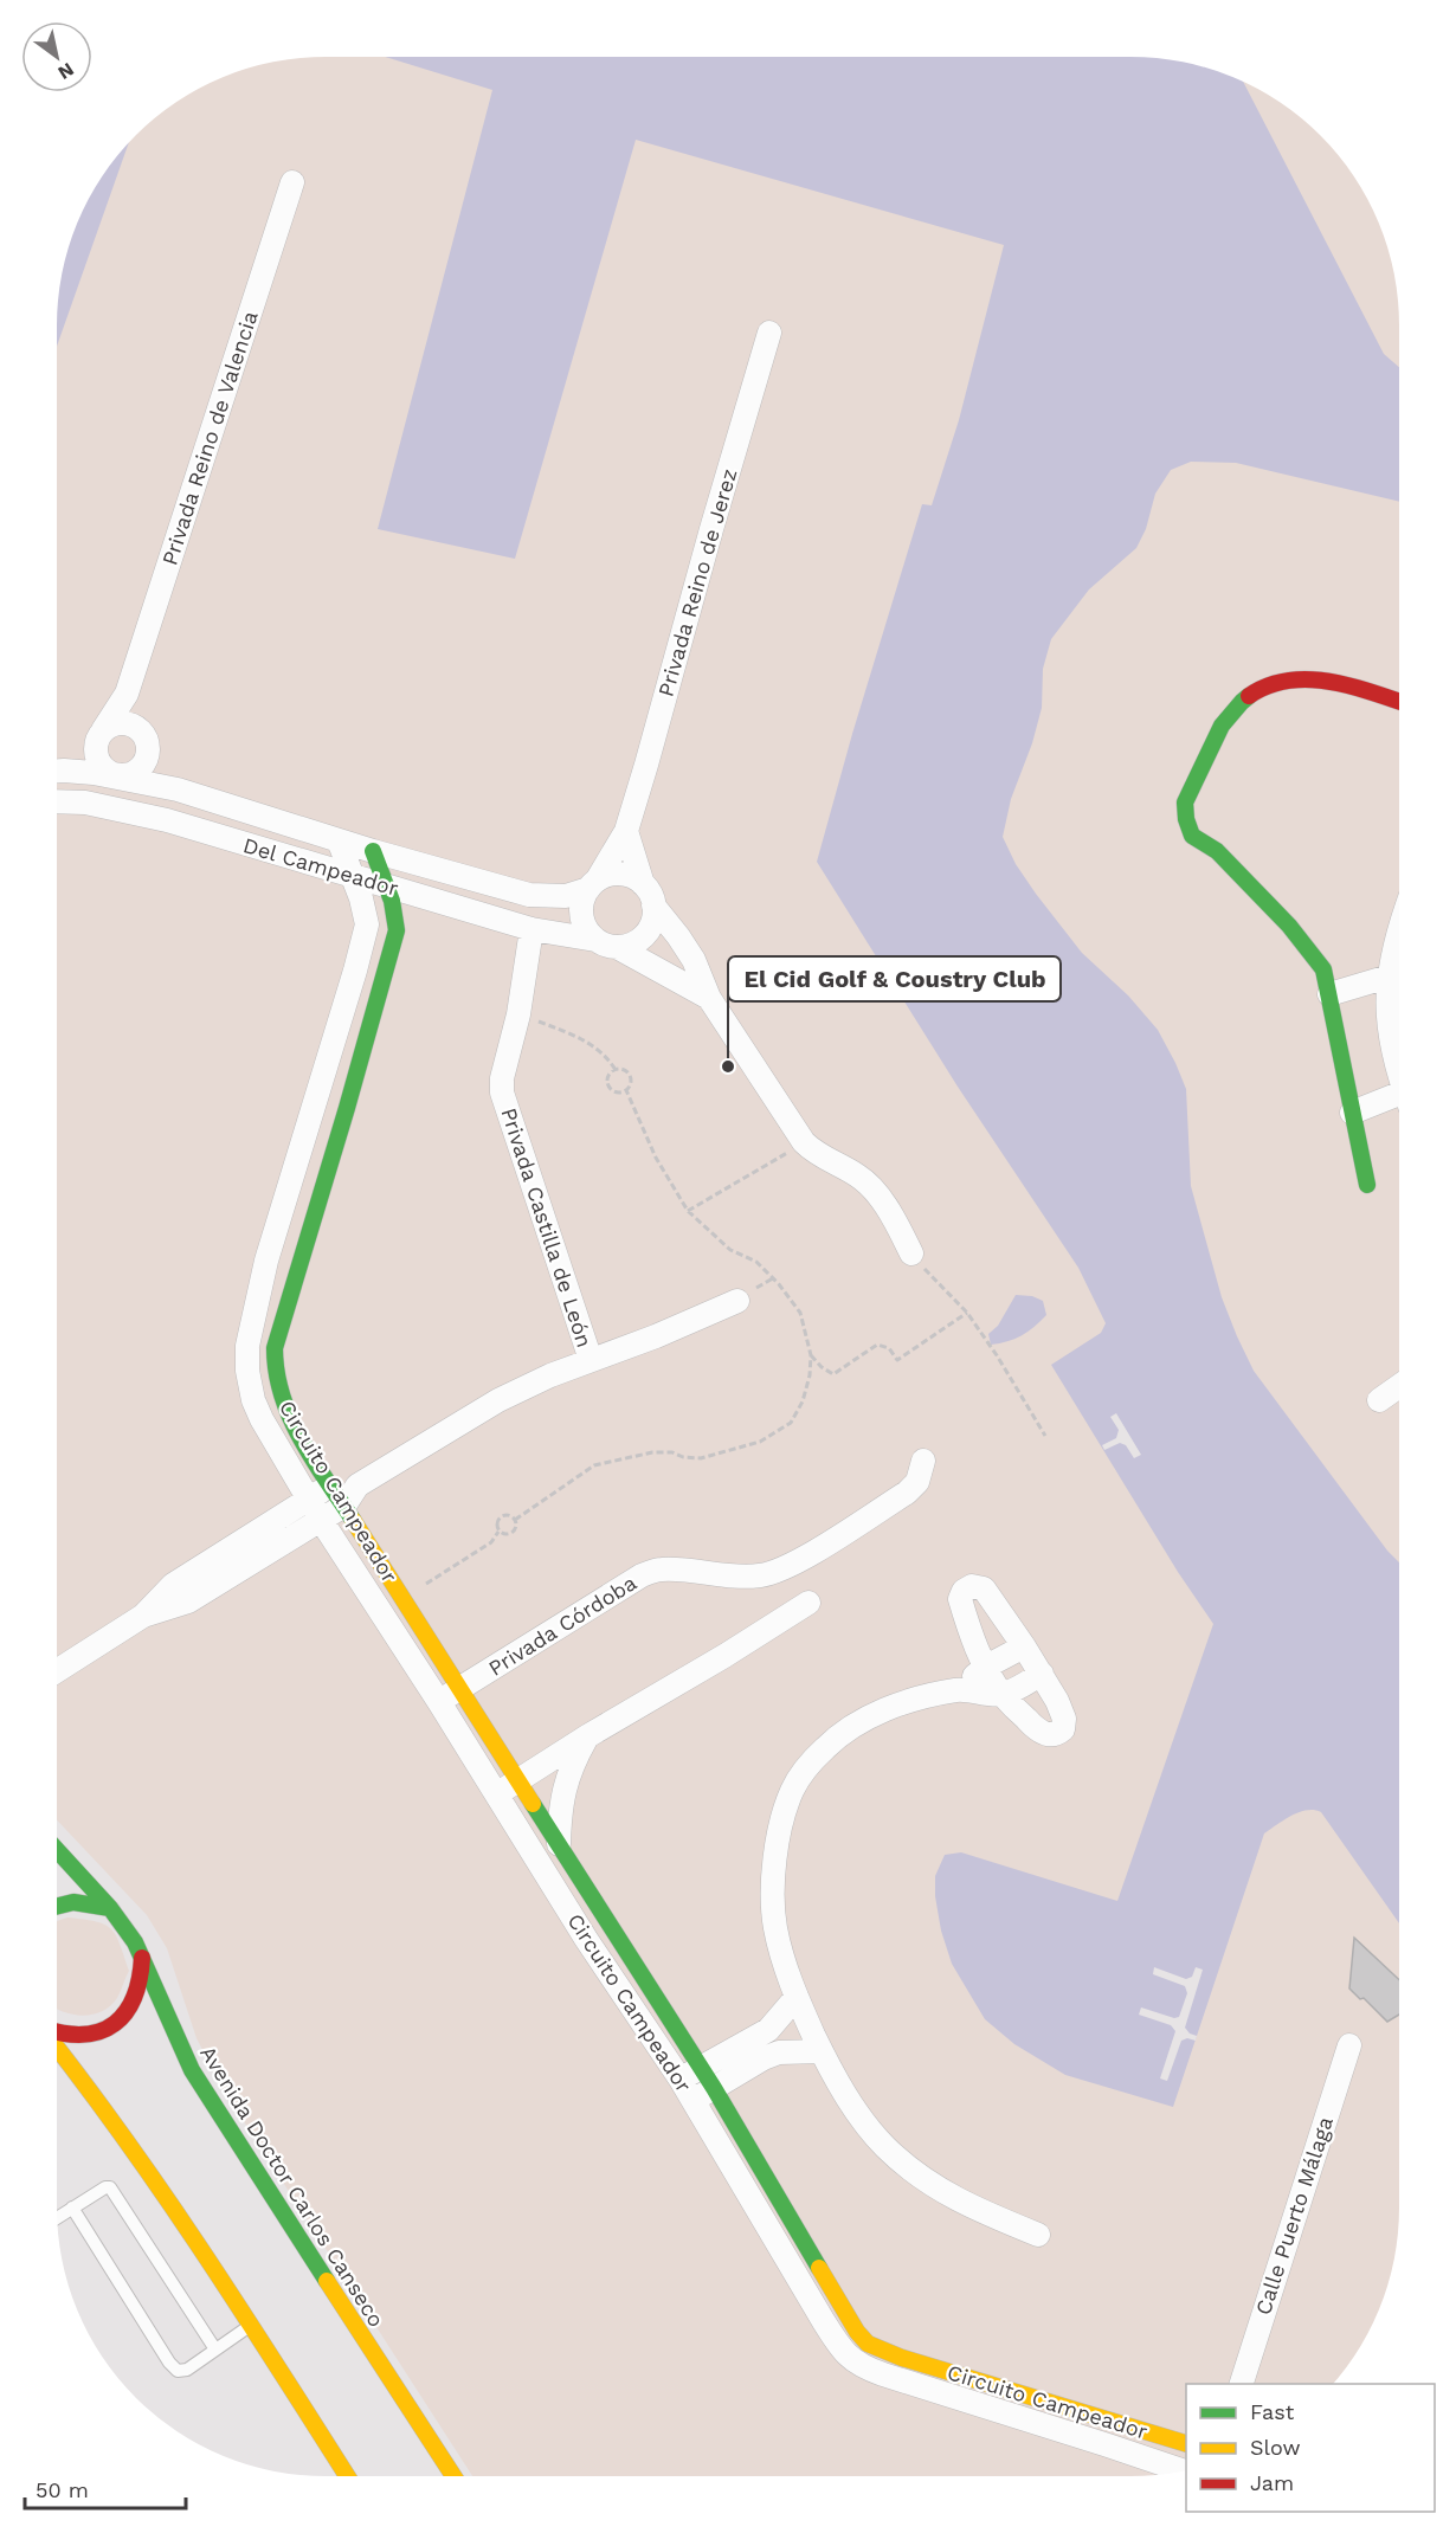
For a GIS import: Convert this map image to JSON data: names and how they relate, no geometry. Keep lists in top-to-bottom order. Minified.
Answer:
{"streets":{"street":["Privada Reino de Valencia","Privada Reino de Jerez","Del Campeador","Privada Castilla de León","Circuito Campeador","Privada Córdoba","Avenida Doctor Carlos Canseco","Calle Puerto Málaga"]},"crossings":[["Privada Reino de Valencia","Del Campeador"],["Privada Reino de Jerez","Del Campeador"],["Del Campeador","Privada Castilla de León"],["Del Campeador","Circuito Campeador"],["Circuito Campeador","Privada Córdoba"]],"places":["El Cid Golf & Coustry Club"],"legend":["Fast","Slow","Jam"],"scale_bar":"50 m","north":"bottom right"}
